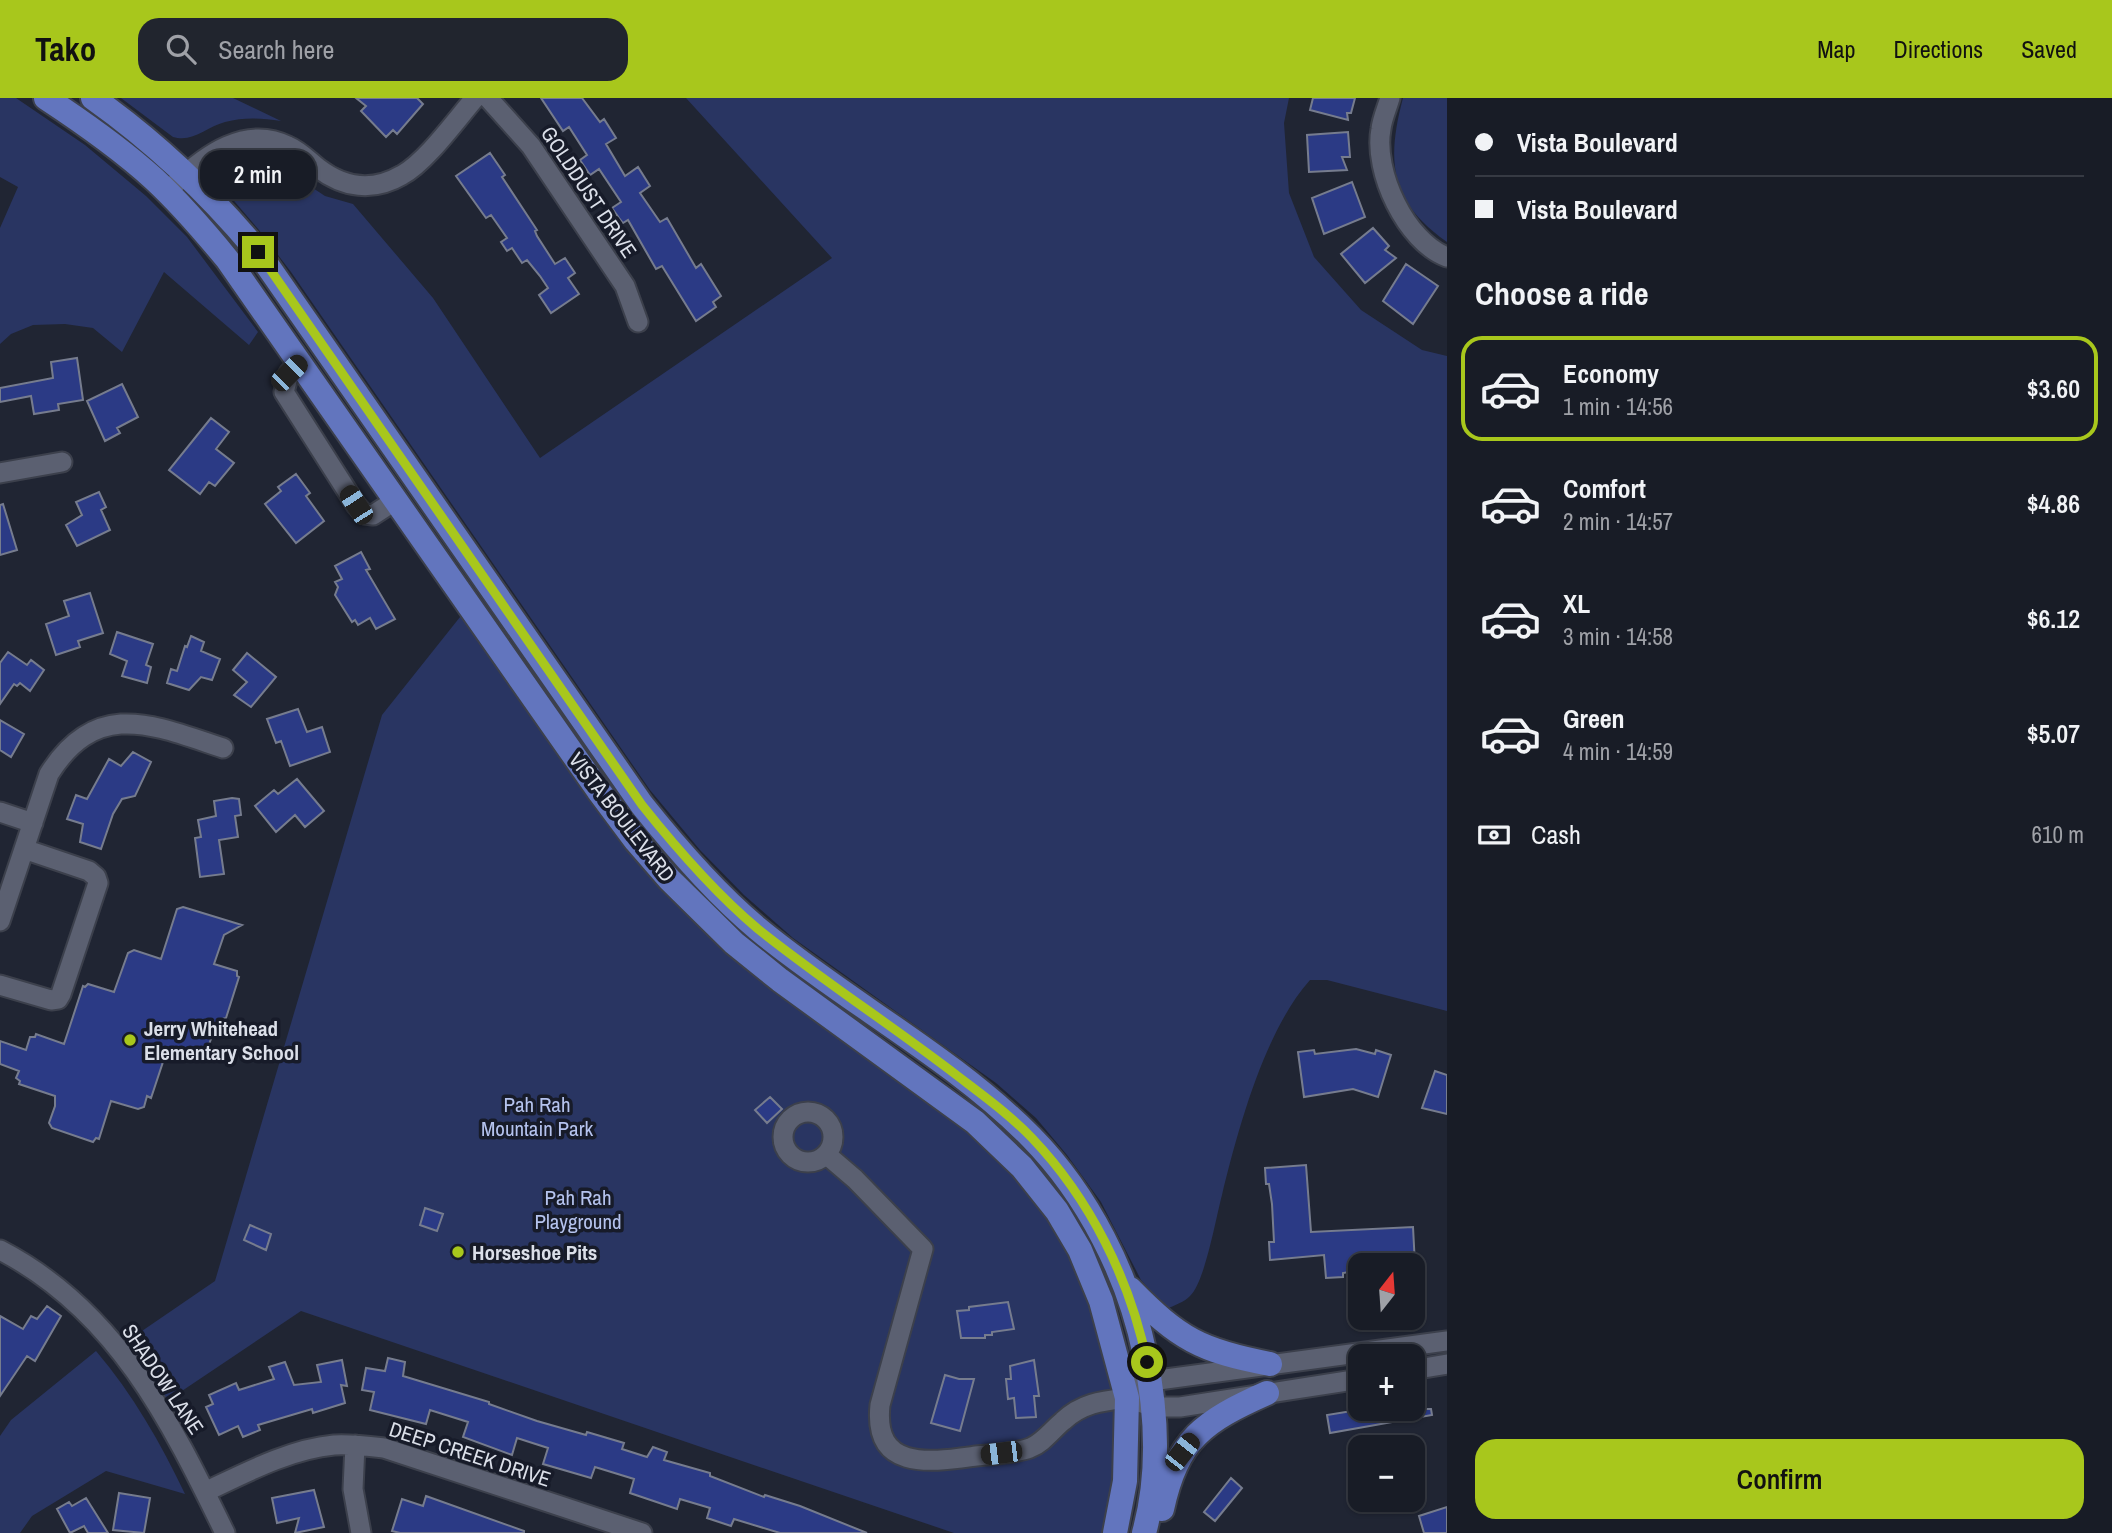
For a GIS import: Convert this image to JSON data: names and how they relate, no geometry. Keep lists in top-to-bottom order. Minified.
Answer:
{"streets":{"main road":["VISTA BOULEVARD"],"street":["GOLDDUST DRIVE","SHADOW LANE","DEEP CREEK DRIVE"]},"crossings":[["SHADOW LANE","DEEP CREEK DRIVE"]],"parks":["Pah Rah Mountain Park","Pah Rah Playground"],"places":["Jerry Whitehead Elementary School","Horseshoe Pits"],"north":"top","page":{"header":"Tako","search":"Search here","nav":["Map","Directions","Saved"],"banner":["Vista Boulevard","Vista Boulevard"],"bubble":"2 min","heading":"Choose a ride","list":[{"name":"Economy","note":"1 min · 14:56","value":"$3.60"},{"name":"Comfort","note":"2 min · 14:57","value":"$4.86"},{"name":"XL","note":"3 min · 14:58","value":"$6.12"},{"name":"Green","note":"4 min · 14:59","value":"$5.07"}],"pay":["Cash","610 m"],"map_buttons":["+","−"],"buttons":"Confirm"}}
